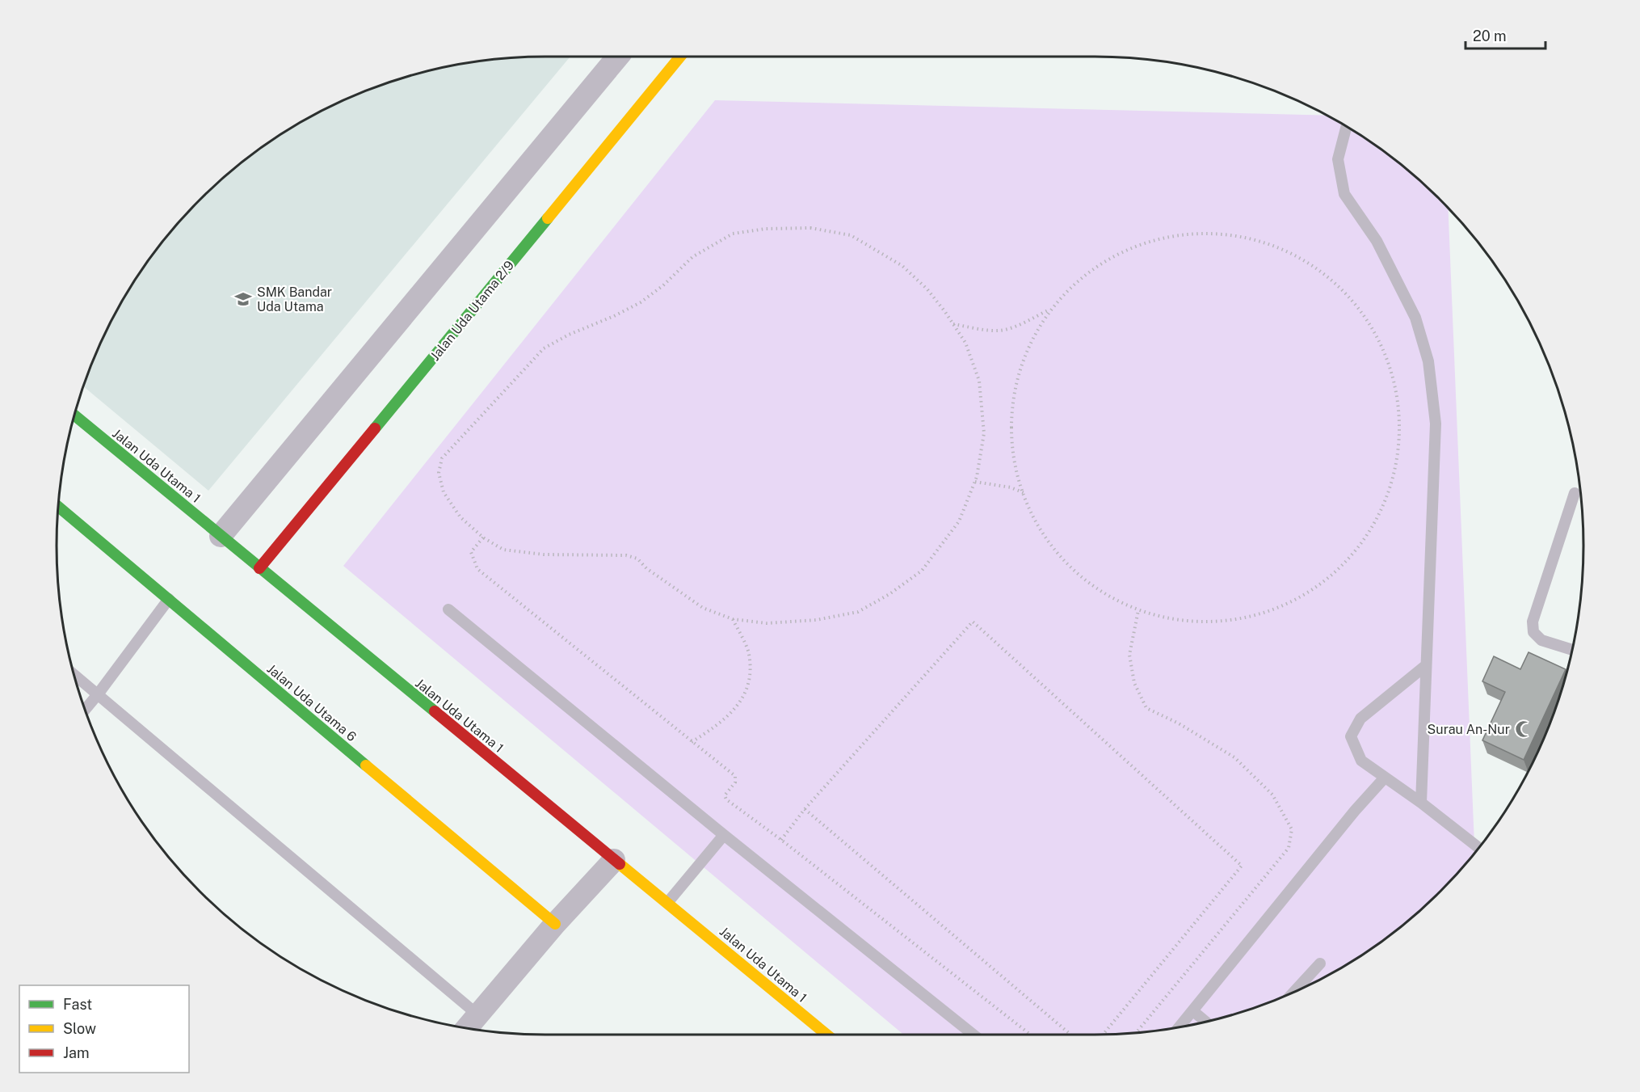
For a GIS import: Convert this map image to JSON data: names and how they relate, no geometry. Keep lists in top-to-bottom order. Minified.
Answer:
{"streets":{"street":["Jalan Uda Utama 2/9","Jalan Uda Utama 1","Jalan Uda Utama 6"]},"crossings":[["Jalan Uda Utama 2/9","Jalan Uda Utama 1"]],"places":{"school or university":["SMK Bandar Uda Utama"],"mosque":["Surau An-Nur"]},"legend":["Fast","Slow","Jam"],"scale_bar":"20 m"}
